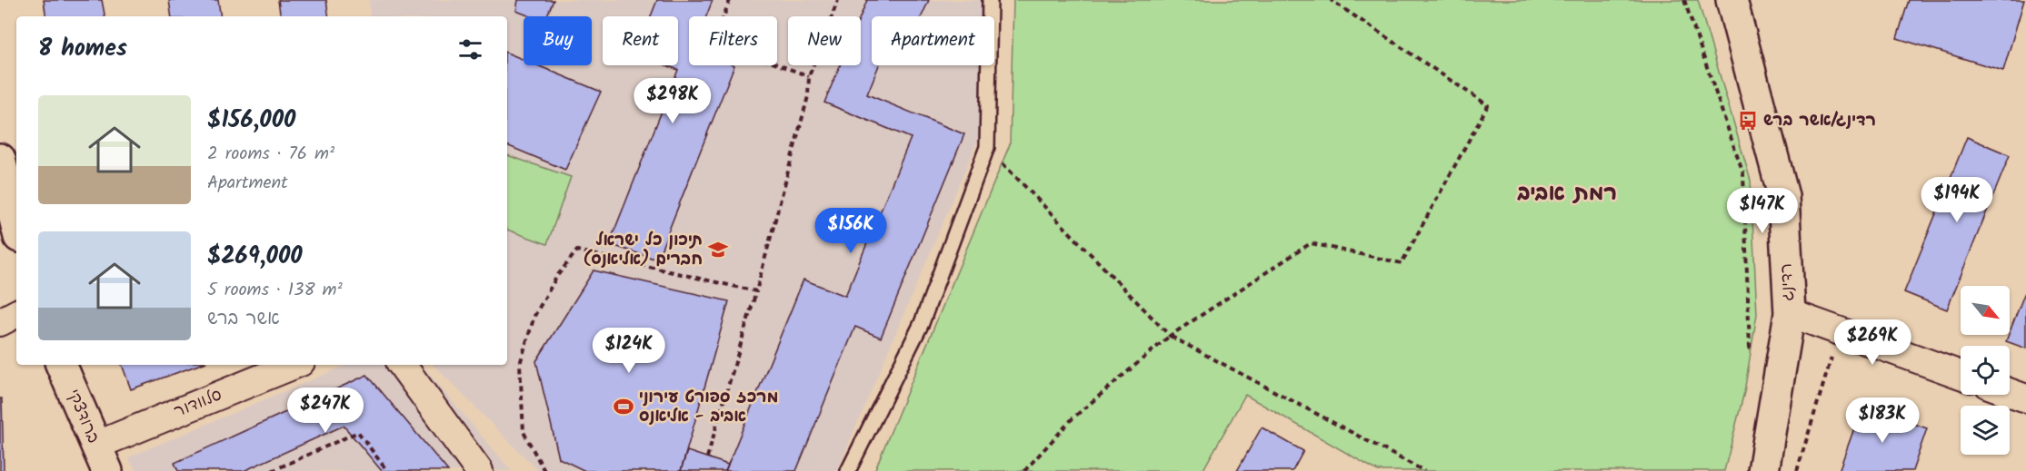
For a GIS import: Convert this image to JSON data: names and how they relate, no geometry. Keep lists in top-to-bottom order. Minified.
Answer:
{"streets":{"street":["רדינג","סלוודור","ברודצקי"]},"crossings":[["סלוודור","ברודצקי"]],"districts":["רמת אביב"],"places":{"bus stop":["רדינג/אשר ברש"],"school or university":["תיכון כל ישראל חברים (אליאנס)"],"sports":["מרכז ספורט עירוני אביב - אליאנס"]},"north":"bottom right","page":{"chip":["Buy","Rent","Filters","New","Apartment"],"heading":"8 homes","price":["$298K","$194K","$147K","$156K","$269K","$124K","$247K","$183K"],"list":[{"name":"$156,000","note":"2 rooms · 76 m² · Apartment"},{"name":"$269,000","note":"5 rooms · 138 m² · אשר ברש"}]}}
